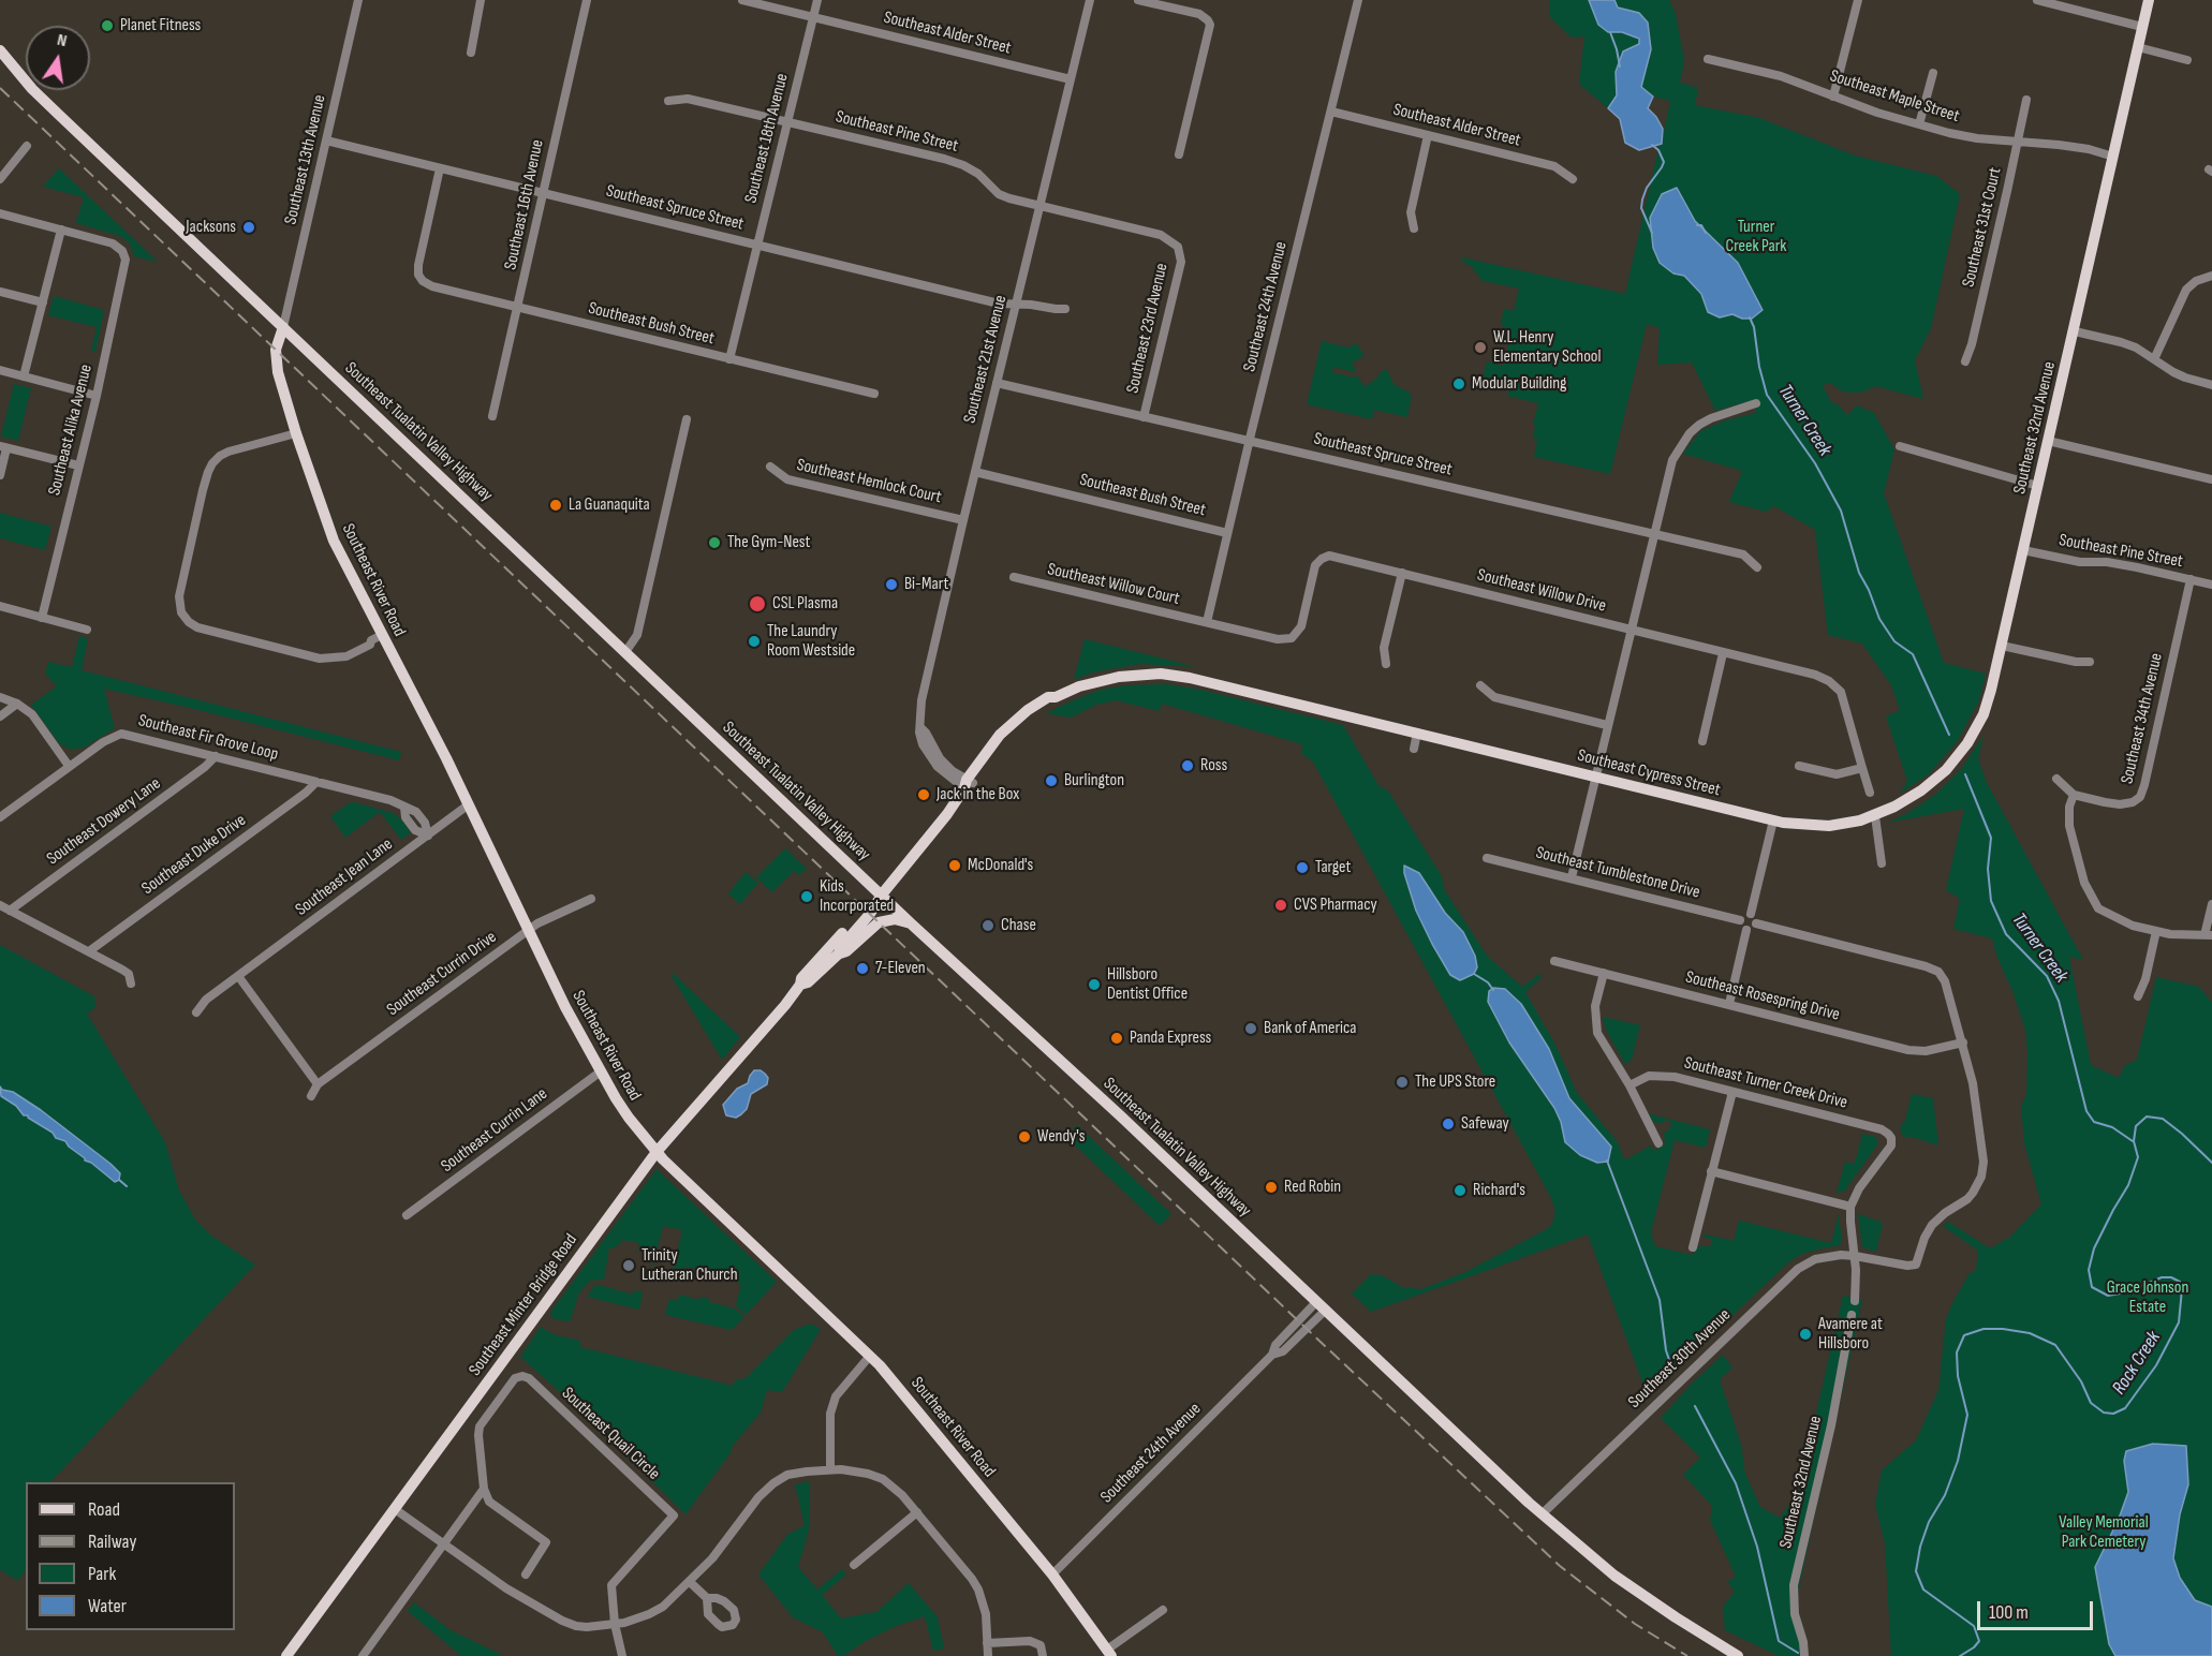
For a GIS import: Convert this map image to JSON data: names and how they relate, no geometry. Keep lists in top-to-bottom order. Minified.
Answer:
{"streets":{"main road":["Southeast 32nd Avenue","Southeast Tualatin Valley Highway","Southeast River Road","Southeast Cypress Street","Southeast Minter Bridge Road"],"street":["Southeast Alder Street","Southeast Maple Street","Southeast Pine Street","Southeast 18th Avenue","Southeast 13th Avenue","Southeast 16th Avenue","Southeast Spruce Street","Southeast 31st Court","Southeast 24th Avenue","Southeast Bush Street","Southeast 23rd Avenue","Southeast 21st Avenue","Southeast Alika Avenue","Southeast Hemlock Court","Southeast Willow Court","Southeast Willow Drive","Southeast 34th Avenue","Southeast Fir Grove Loop","Southeast Dowery Lane","Southeast Duke Drive","Southeast Tumblestone Drive","Southeast Jean Lane","Southeast Currin Drive","Southeast Rosespring Drive","Southeast Turner Creek Drive","Southeast Currin Lane","Southeast 30th Avenue","Southeast Quail Circle"]},"crossings":[["Southeast Alder Street","Southeast 18th Avenue"],["Southeast Alder Street","Southeast 24th Avenue"],["Southeast Alder Street","Southeast 21st Avenue"],["Southeast Maple Street","Southeast 31st Court"],["Southeast Maple Street","Southeast 32nd Avenue"],["Southeast Pine Street","Southeast 18th Avenue"],["Southeast Pine Street","Southeast 23rd Avenue"],["Southeast Pine Street","Southeast 21st Avenue"],["Southeast Pine Street","Southeast 32nd Avenue"],["Southeast Pine Street","Southeast 34th Avenue"],["Southeast 18th Avenue","Southeast Spruce Street"],["Southeast 18th Avenue","Southeast Bush Street"],["Southeast 13th Avenue","Southeast Spruce Street"],["Southeast 13th Avenue","Southeast Tualatin Valley Highway"],["Southeast 13th Avenue","Southeast River Road"],["Southeast 16th Avenue","Southeast Spruce Street"],["Southeast 16th Avenue","Southeast Bush Street"],["Southeast Spruce Street","Southeast 24th Avenue"],["Southeast Spruce Street","Southeast Bush Street"],["Southeast Spruce Street","Southeast 23rd Avenue"],["Southeast Spruce Street","Southeast 21st Avenue"],["Southeast 24th Avenue","Southeast Bush Street"],["Southeast 24th Avenue","Southeast Tualatin Valley Highway"],["Southeast 24th Avenue","Southeast River Road"],["Southeast 24th Avenue","Southeast Willow Court"],["Southeast 24th Avenue","Southeast Willow Drive"],["Southeast Bush Street","Southeast 21st Avenue"],["Southeast 21st Avenue","Southeast Hemlock Court"],["Southeast 21st Avenue","Southeast Cypress Street"],["Southeast 32nd Avenue","Southeast Cypress Street"],["Southeast Tualatin Valley Highway","Southeast River Road"],["Southeast Tualatin Valley Highway","Southeast Cypress Street"],["Southeast Tualatin Valley Highway","Southeast Minter Bridge Road"],["Southeast Tualatin Valley Highway","Southeast 30th Avenue"],["Southeast River Road","Southeast Jean Lane"],["Southeast River Road","Southeast Currin Drive"],["Southeast River Road","Southeast Currin Lane"],["Southeast River Road","Southeast Minter Bridge Road"],["Southeast Willow Court","Southeast Willow Drive"],["Southeast Fir Grove Loop","Southeast Dowery Lane"],["Southeast Fir Grove Loop","Southeast Duke Drive"],["Southeast Fir Grove Loop","Southeast Jean Lane"],["Southeast Cypress Street","Southeast Minter Bridge Road"],["Southeast Rosespring Drive","Southeast 30th Avenue"]],"water":["Turner Creek","Rock Creek"],"parks":["Turner Creek Park","Grace Johnson Estate","Valley Memorial Park Cemetery"],"places":["Planet Fitness","Jacksons","W.L. Henry Elementary School","Modular Building","La Guanaquita","The Gym-Nest","Bi-Mart","CSL Plasma","The Laundry Room Westside","Ross","Burlington","Jack in the Box","McDonald's","Target","Kids Incorporated","CVS Pharmacy","Chase","7-Eleven","Hillsboro Dentist Office","Bank of America","Panda Express","The UPS Store","Safeway","Wendy's","Red Robin","Richard's","Trinity Lutheran Church","Avamere at Hillsboro"],"legend":["Road","Railway","Park","Water"],"scale_bar":"100 m","north":"top"}
